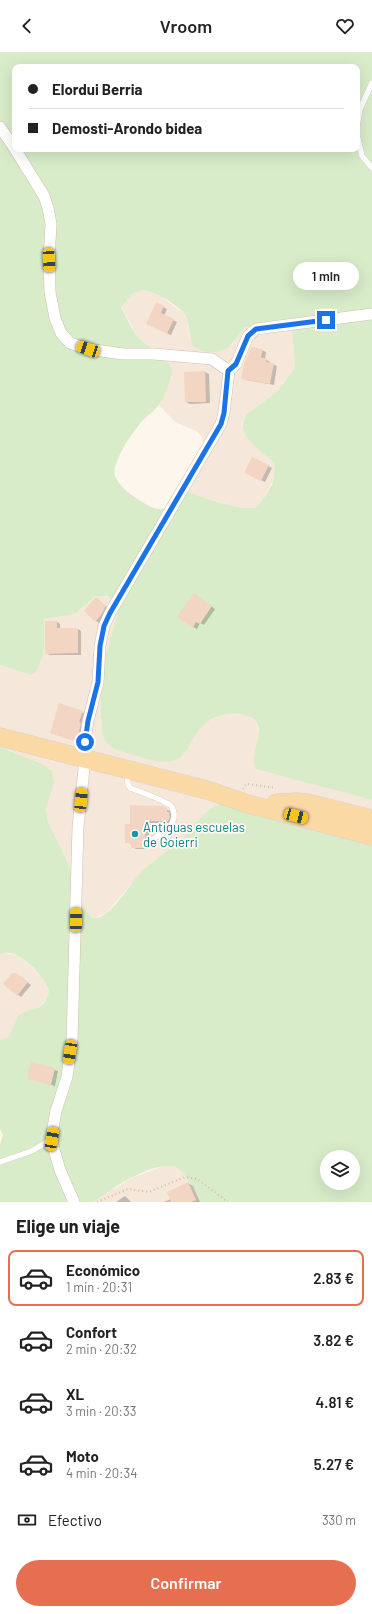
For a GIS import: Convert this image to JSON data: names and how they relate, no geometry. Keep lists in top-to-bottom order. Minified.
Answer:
{"places":["Antiguas escuelas de Goierri"],"page":{"header":"Vroom","banner":["Elordui Berria","Demosti-Arondo bidea"],"bubble":"1 min","heading":"Elige un viaje","list":[{"name":"Económico","note":"1 min · 20:31","value":"2.83 €"},{"name":"Confort","note":"2 min · 20:32","value":"3.82 €"},{"name":"XL","note":"3 min · 20:33","value":"4.81 €"},{"name":"Moto","note":"4 min · 20:34","value":"5.27 €"}],"pay":["Efectivo","330 m"],"buttons":"Confirmar"}}
